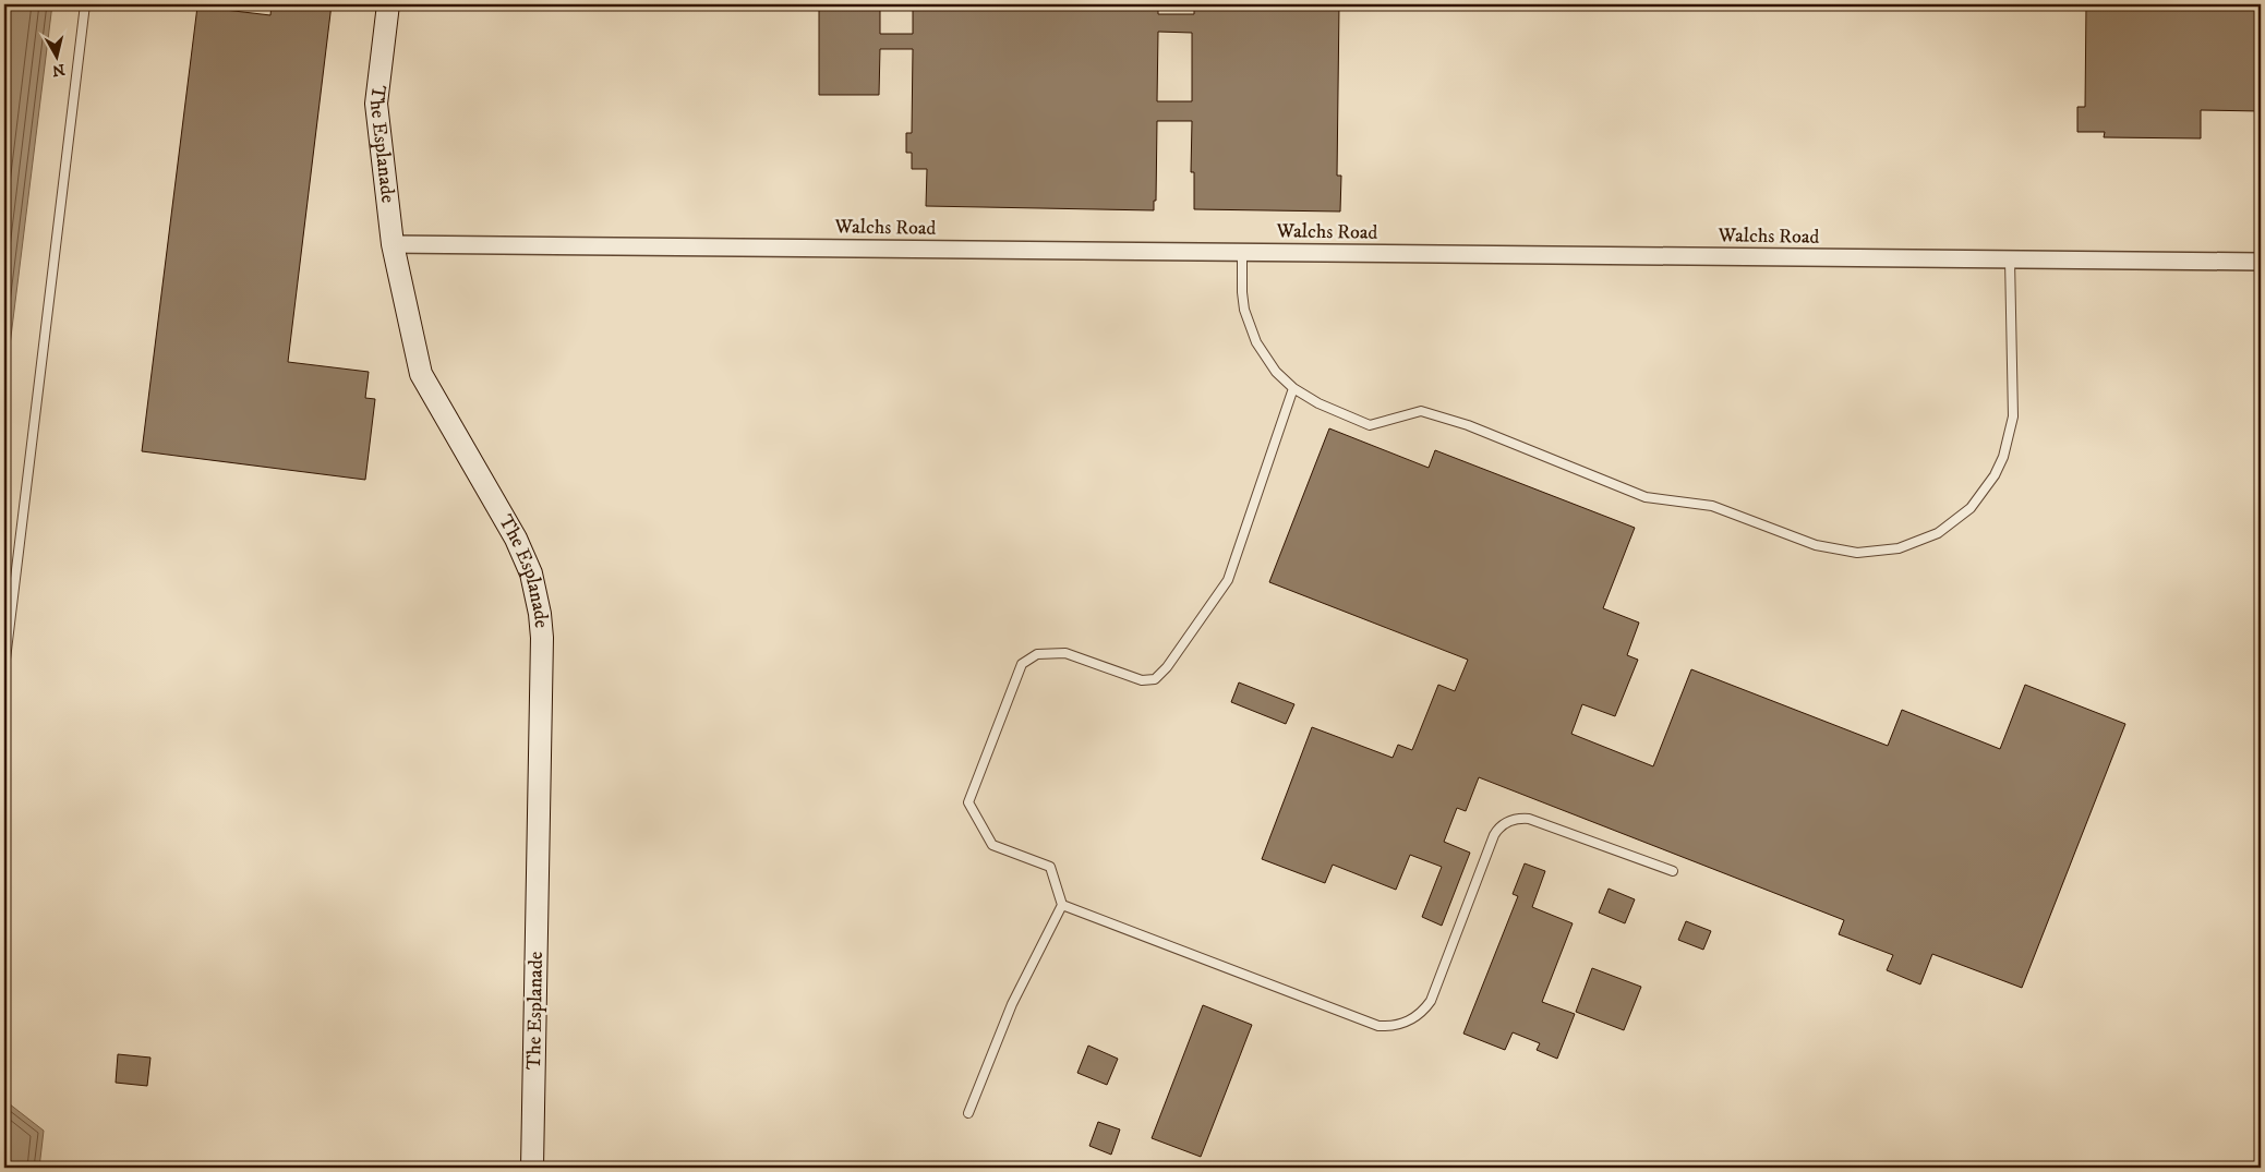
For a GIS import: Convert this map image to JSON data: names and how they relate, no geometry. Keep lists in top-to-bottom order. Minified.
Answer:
{"streets":{"street":["The Esplanade","Walchs Road"]},"crossings":[["The Esplanade","Walchs Road"]],"north":"bottom"}
